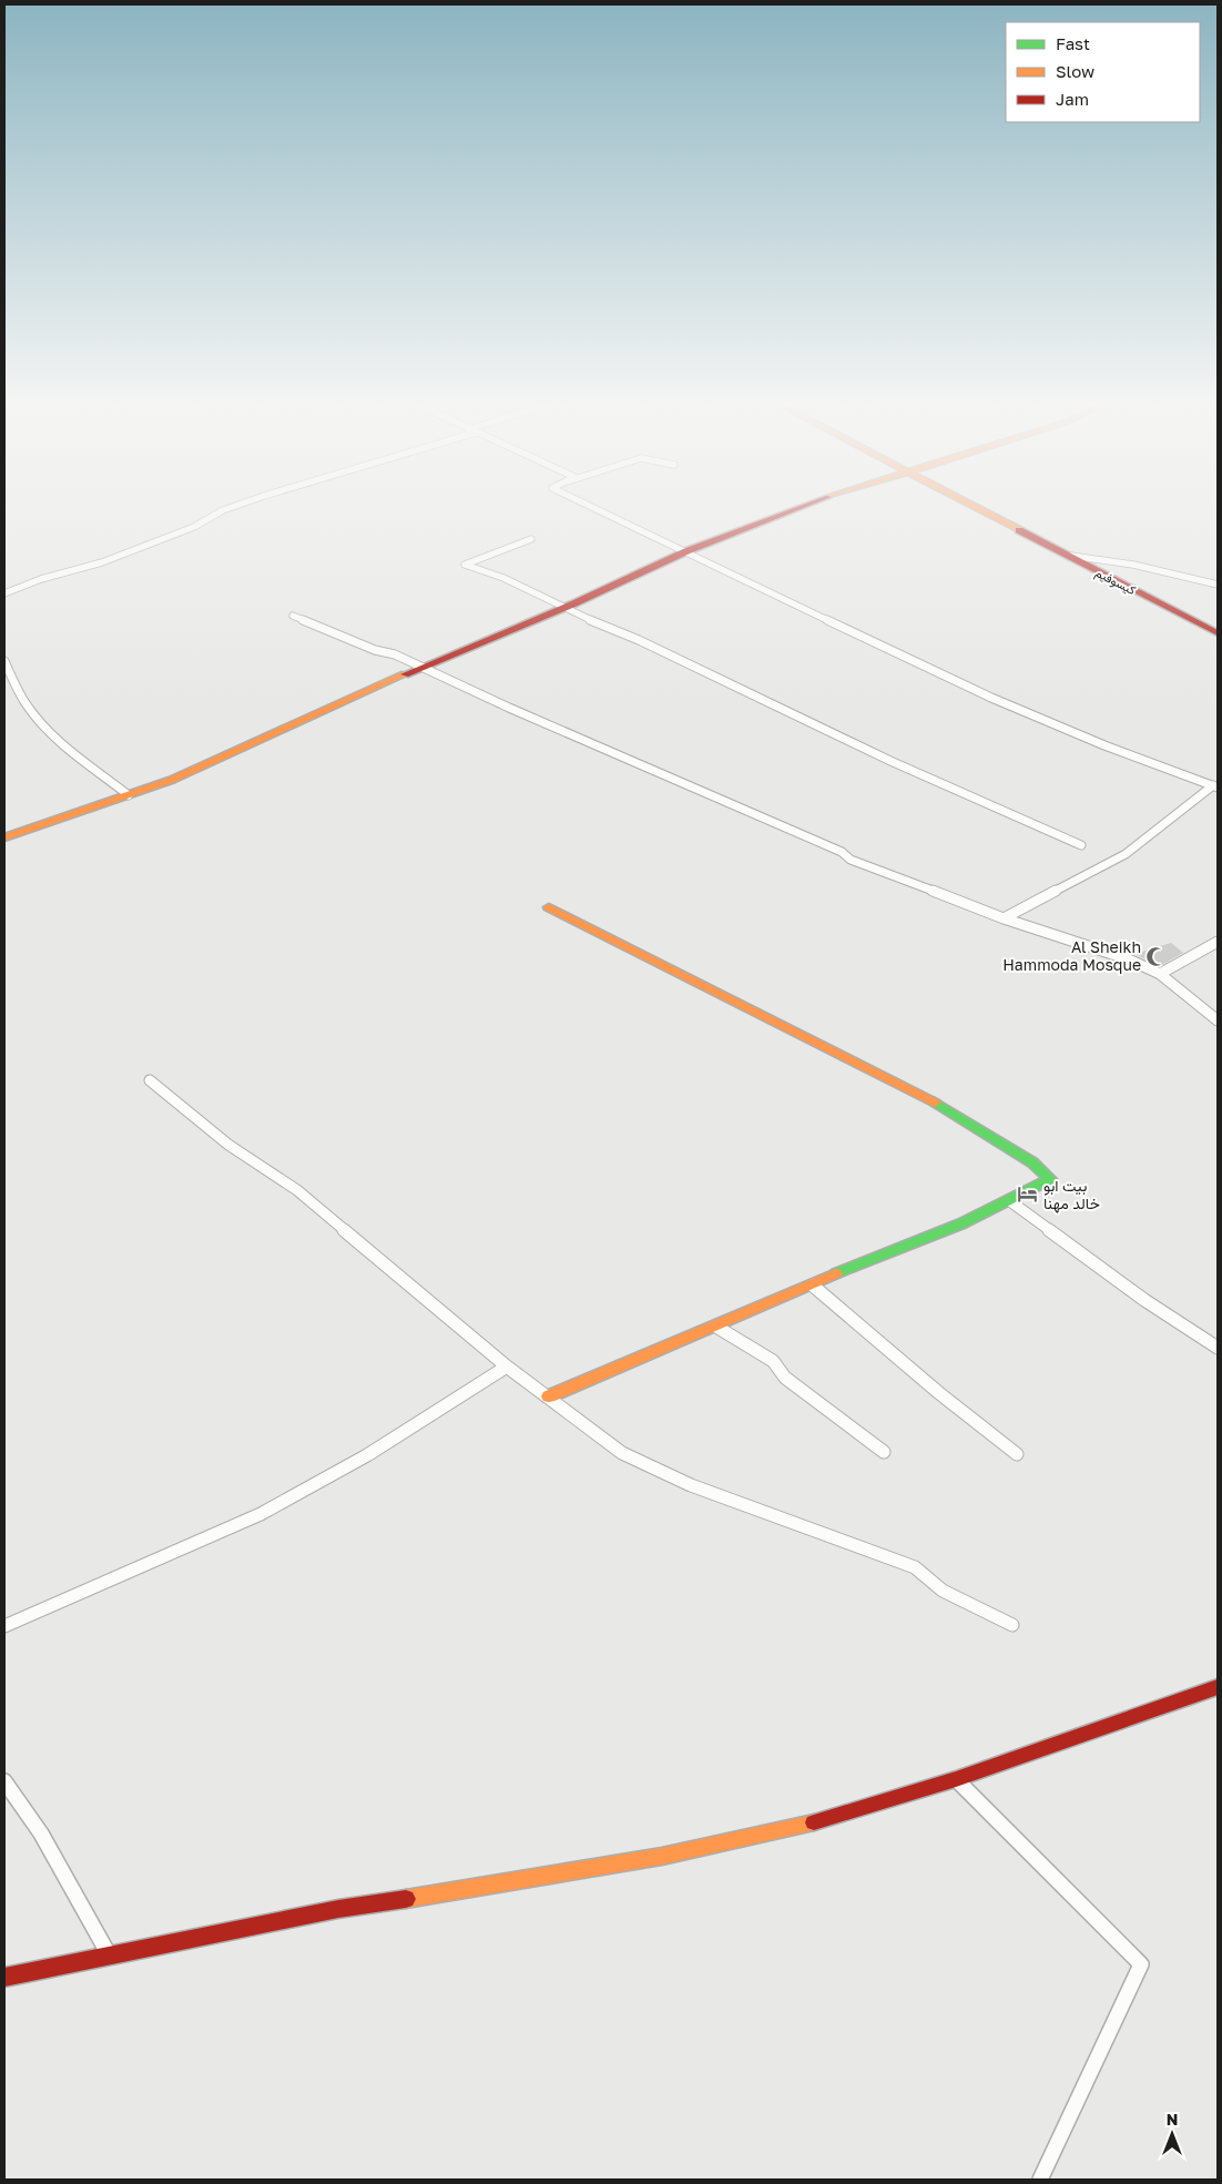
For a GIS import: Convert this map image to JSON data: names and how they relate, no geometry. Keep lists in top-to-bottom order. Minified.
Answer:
{"streets":{"street":["كيسوفيم"]},"places":{"mosque":["Al Sheikh Hammoda Mosque"],"hotel":["بيت ابو خالد مهنا"]},"legend":["Fast","Slow","Jam"],"north":"top"}
